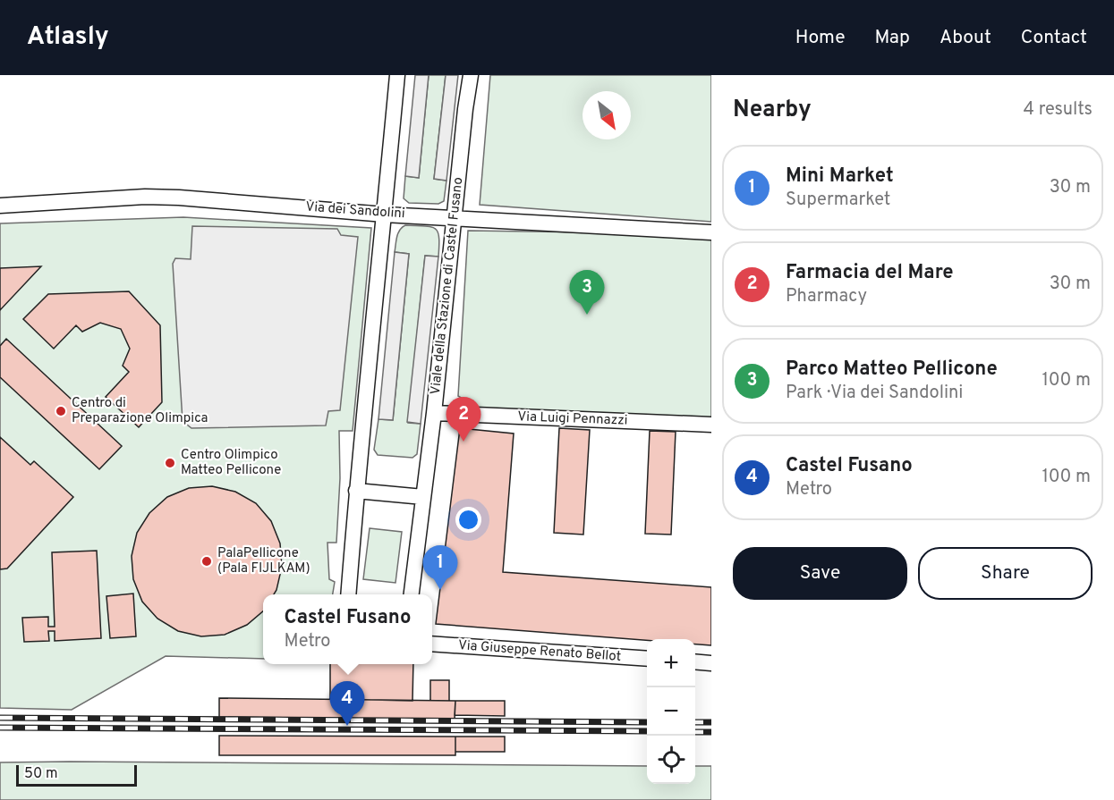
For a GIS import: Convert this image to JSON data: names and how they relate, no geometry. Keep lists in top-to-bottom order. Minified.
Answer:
{"streets":{"street":["Via dei Sandolini","Viale della Stazione di Castel Fusano","Via Luigi Pennazzi","Via Giuseppe Renato Bellot"]},"crossings":[["Via dei Sandolini","Viale della Stazione di Castel Fusano"],["Viale della Stazione di Castel Fusano","Via Luigi Pennazzi"]],"places":["Centro di Preparazione Olimpica","Centro Olimpico Matteo Pellicone","PalaPellicone (Pala FIJLKAM)"],"scale_bar":"50 m","north":"bottom right","page":{"header":"Atlasly","nav":["Home","Map","About","Contact"],"heading":["Nearby","4 results"],"list":[{"mark":"1","name":"Mini Market","note":"Supermarket","value":"30 m"},{"mark":"2","name":"Farmacia del Mare","note":"Pharmacy","value":"30 m"},{"mark":"3","name":"Parco Matteo Pellicone","note":"Park · Via dei Sandolini","value":"100 m"},{"mark":"4","name":"Castel Fusano","note":"Metro","value":"100 m"}],"pins":["3","2","1","4"],"buttons":["Save","Share"],"popup":["Castel Fusano","Metro"],"map_buttons":["+","−"],"scale":"50 m"}}
